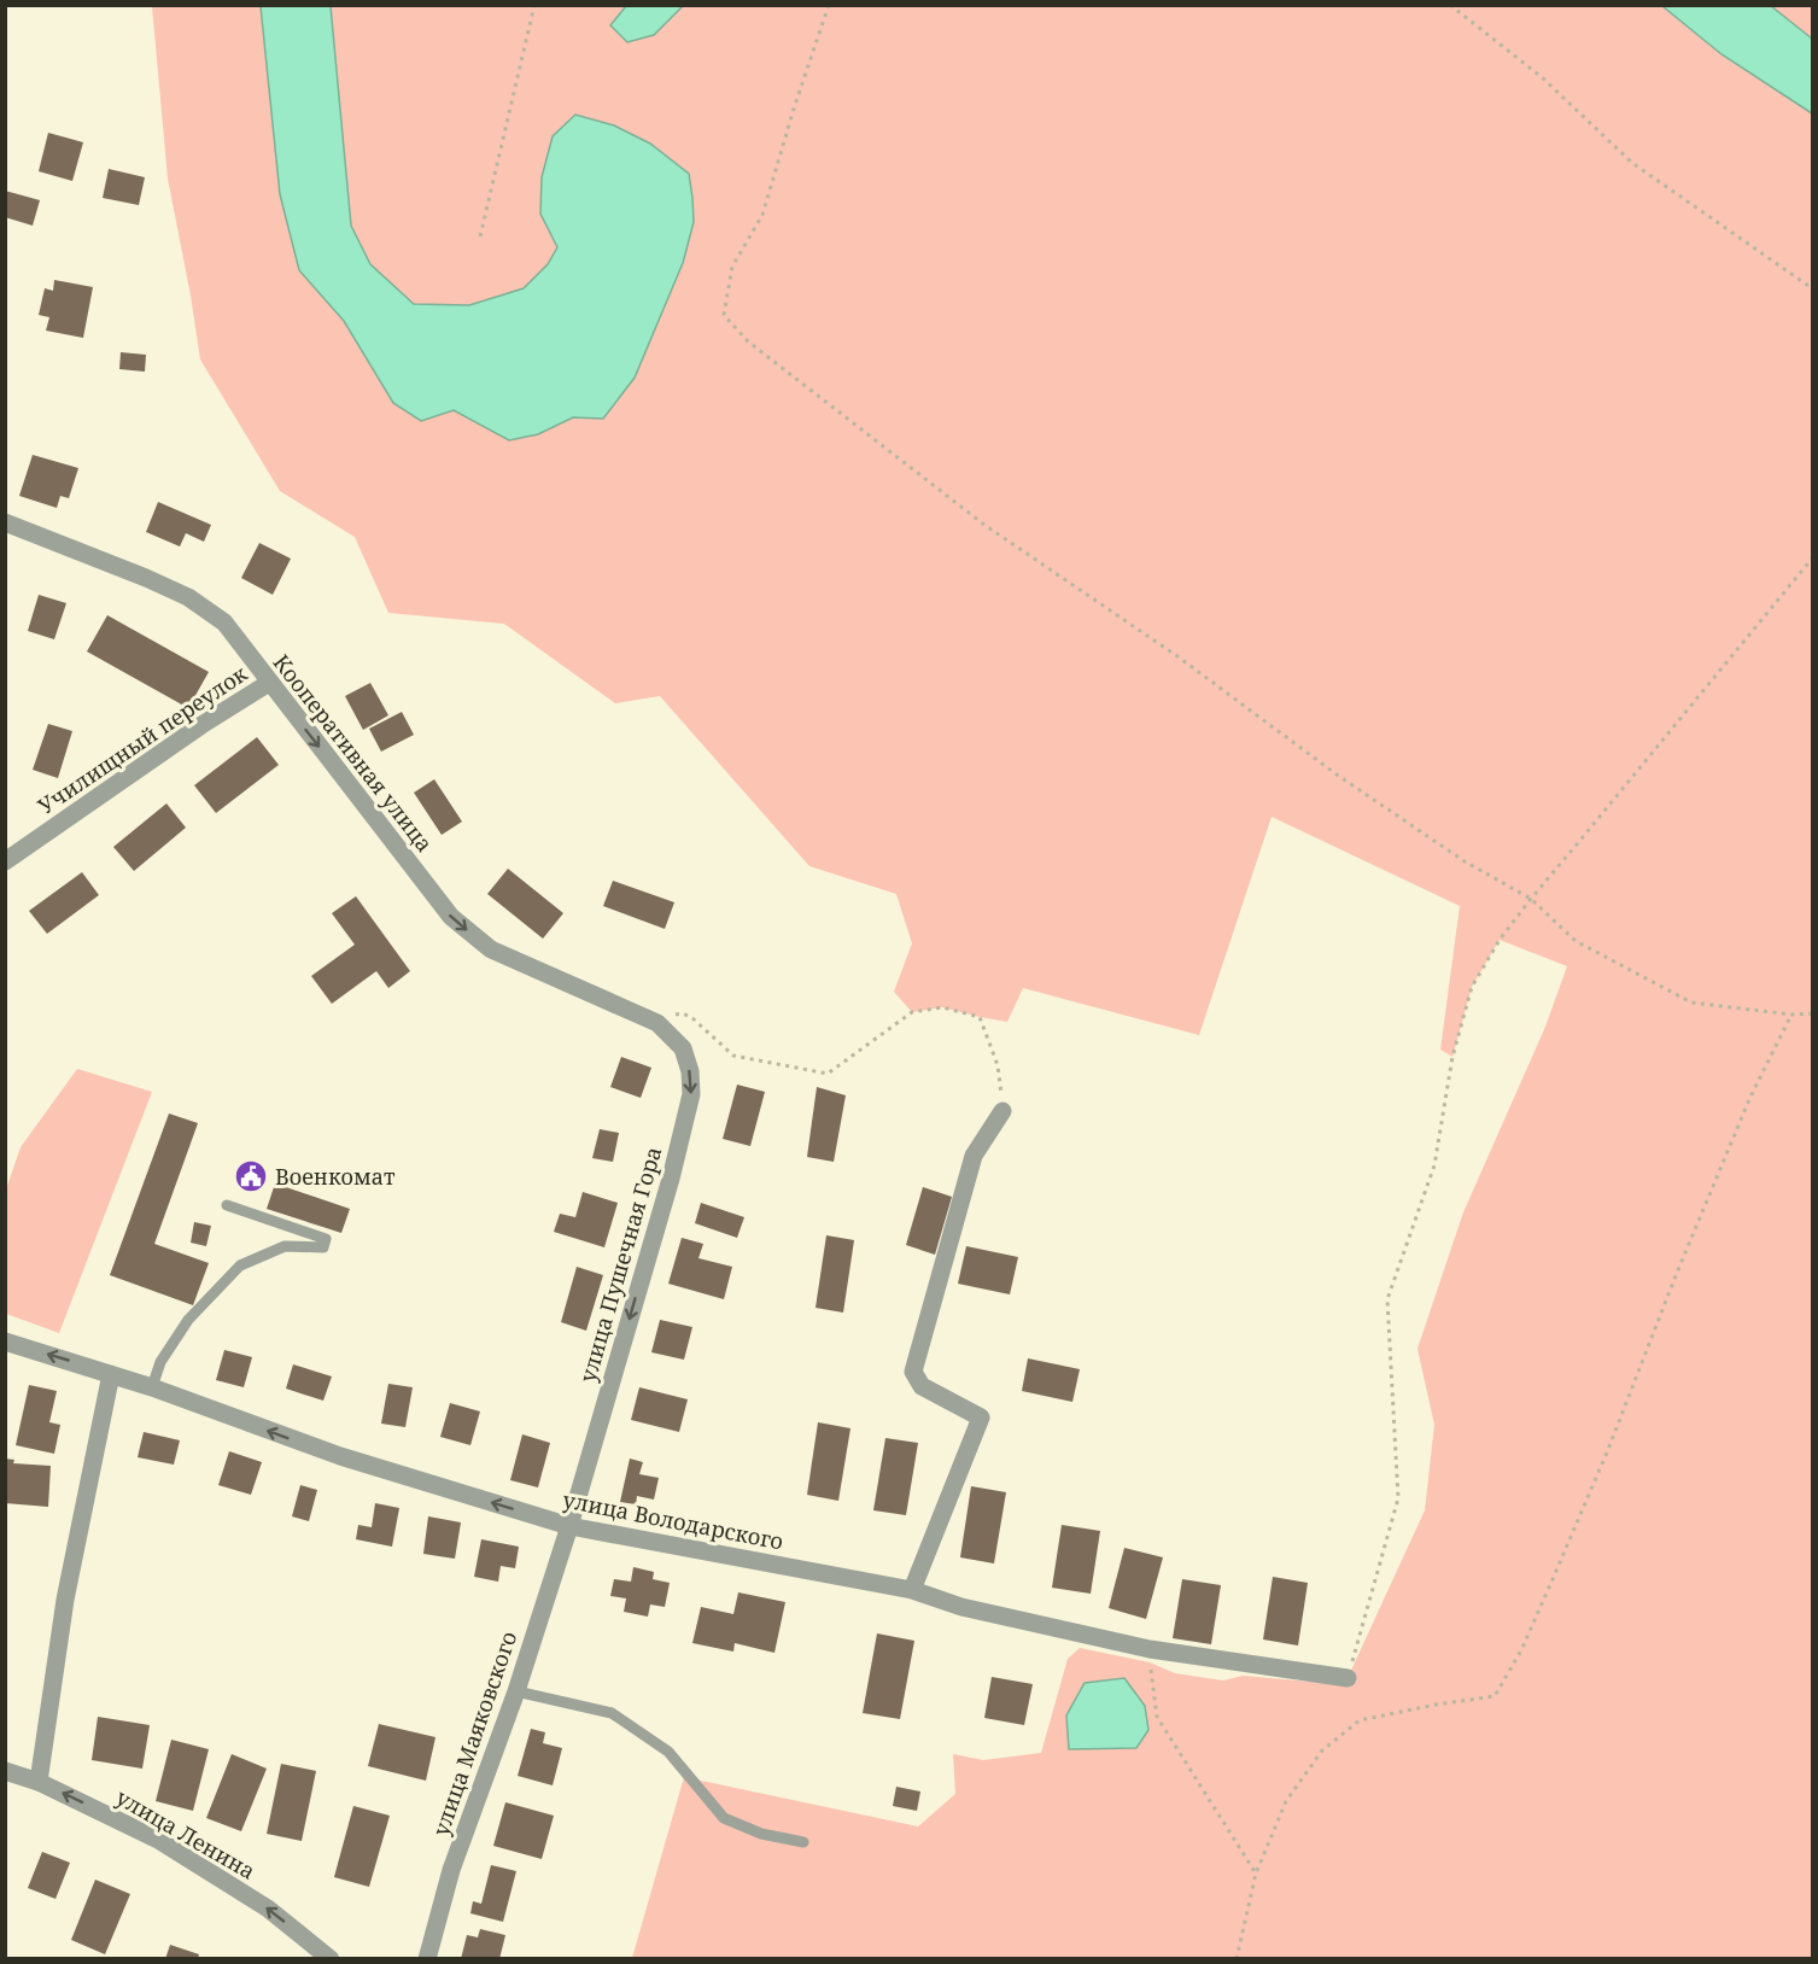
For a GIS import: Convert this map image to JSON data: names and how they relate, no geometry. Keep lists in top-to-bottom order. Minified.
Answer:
{"streets":{"street":["Училищный переулок","Кооперативная улица","улица Пушечная Гора","улица Володарского","улица Маяковского","улица Ленина"]},"crossings":[["Училищный переулок","Кооперативная улица"],["Кооперативная улица","улица Пушечная Гора"],["улица Пушечная Гора","улица Володарского"],["улица Пушечная Гора","улица Маяковского"],["улица Володарского","улица Маяковского"]],"one_way":["Кооперативная улица","улица Пушечная Гора","улица Володарского","улица Ленина"],"places":{"public building":["Военкомат"]}}
